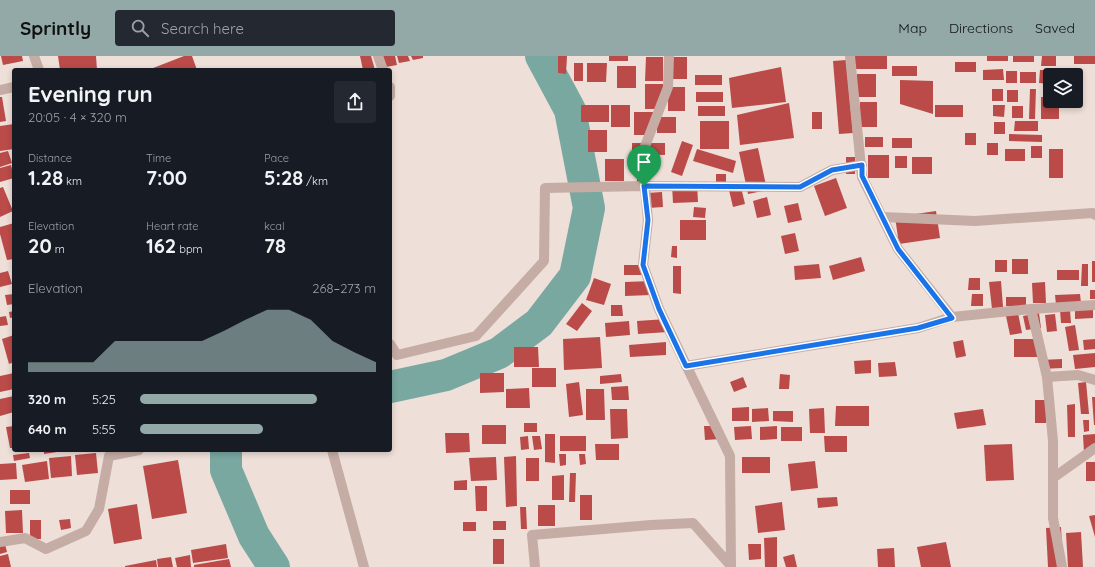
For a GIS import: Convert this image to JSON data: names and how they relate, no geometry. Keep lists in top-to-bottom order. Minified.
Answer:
{"page":{"header":"Sprintly","search":"Search here","nav":["Map","Directions","Saved"],"heading":["Evening run","20:05 · 4 × 320 m"],"stats":[["Distance","1.28 km"],["Time","7:00"],["Pace","5:28 /km"],["Elevation","20 m"],["Heart rate","162 bpm"],["kcal","78"]],"chart":["Elevation","268–273 m"],"list":[{"name":"320 m","note":"5:25"},{"name":"640 m","note":"5:55"}]}}
